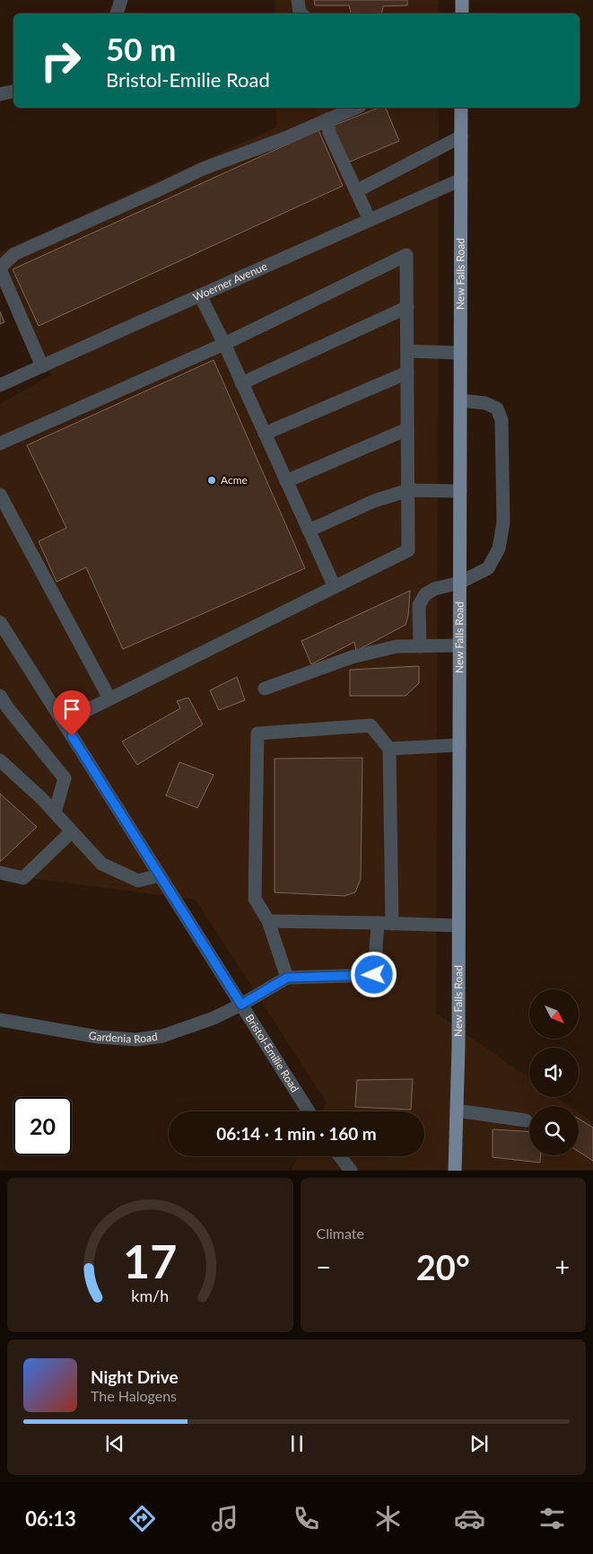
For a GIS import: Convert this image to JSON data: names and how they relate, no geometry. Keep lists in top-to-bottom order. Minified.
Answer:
{"streets":{"main road":["New Falls Road"],"street":["Woerner Avenue","Gardenia Road","Bristol-Emilie Road"]},"crossings":[["New Falls Road","Woerner Avenue"],["Gardenia Road","Bristol-Emilie Road"]],"places":["Acme"],"north":"bottom right","page":{"turn":["50 m","Bristol-Emilie Road"],"limit":"20","trip":"06:14 · 1 min · 160 m","tile":"Climate","heat":["−","20°","+"],"song":["Night Drive","The Halogens"],"tabs":"06:13","gauge":["17","km/h"]}}
